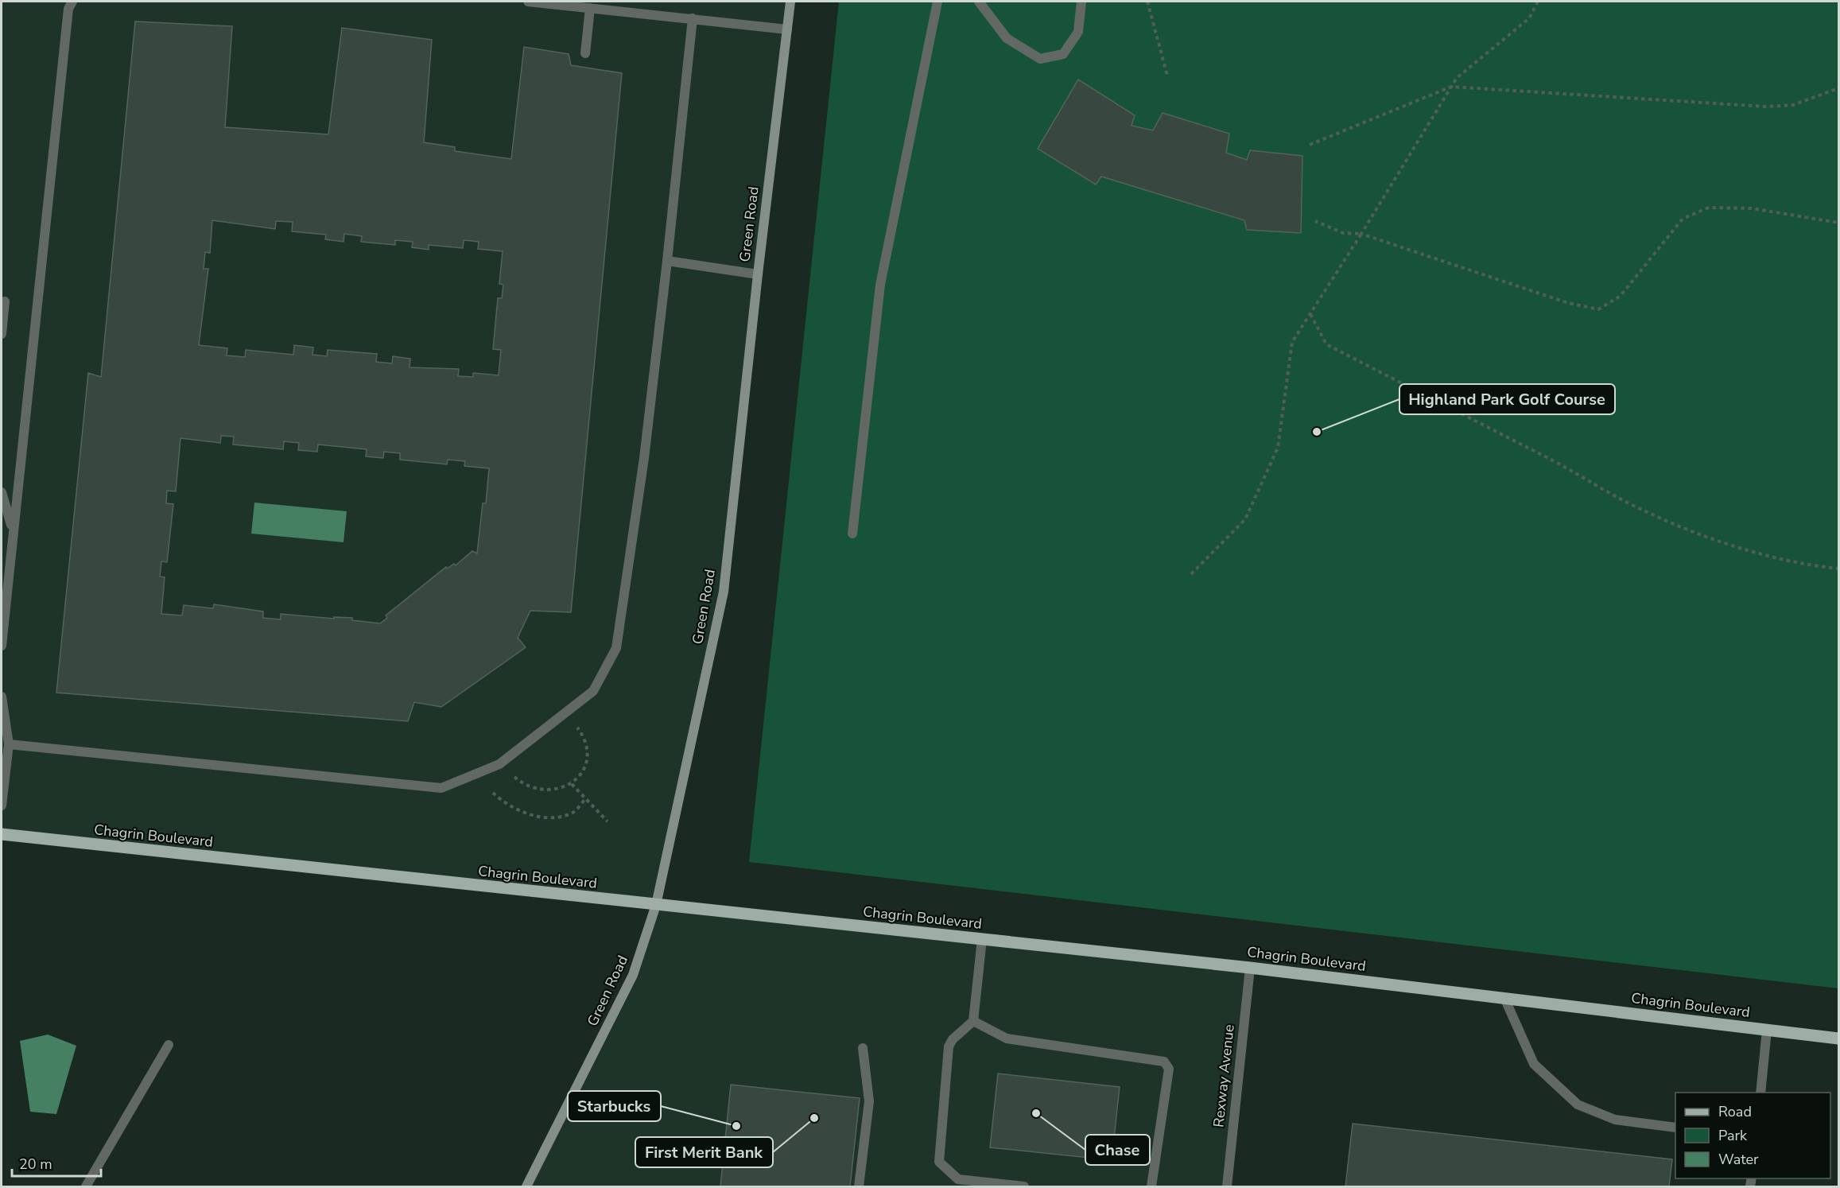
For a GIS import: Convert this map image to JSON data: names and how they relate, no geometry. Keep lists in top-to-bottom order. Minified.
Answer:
{"streets":{"main road":["Green Road","Chagrin Boulevard"],"street":["Rexway Avenue"]},"crossings":[["Green Road","Chagrin Boulevard"],["Chagrin Boulevard","Rexway Avenue"]],"places":["Highland Park Golf Course","Chase","First Merit Bank","Starbucks"],"legend":["Road","Park","Water"],"scale_bar":"20 m"}
